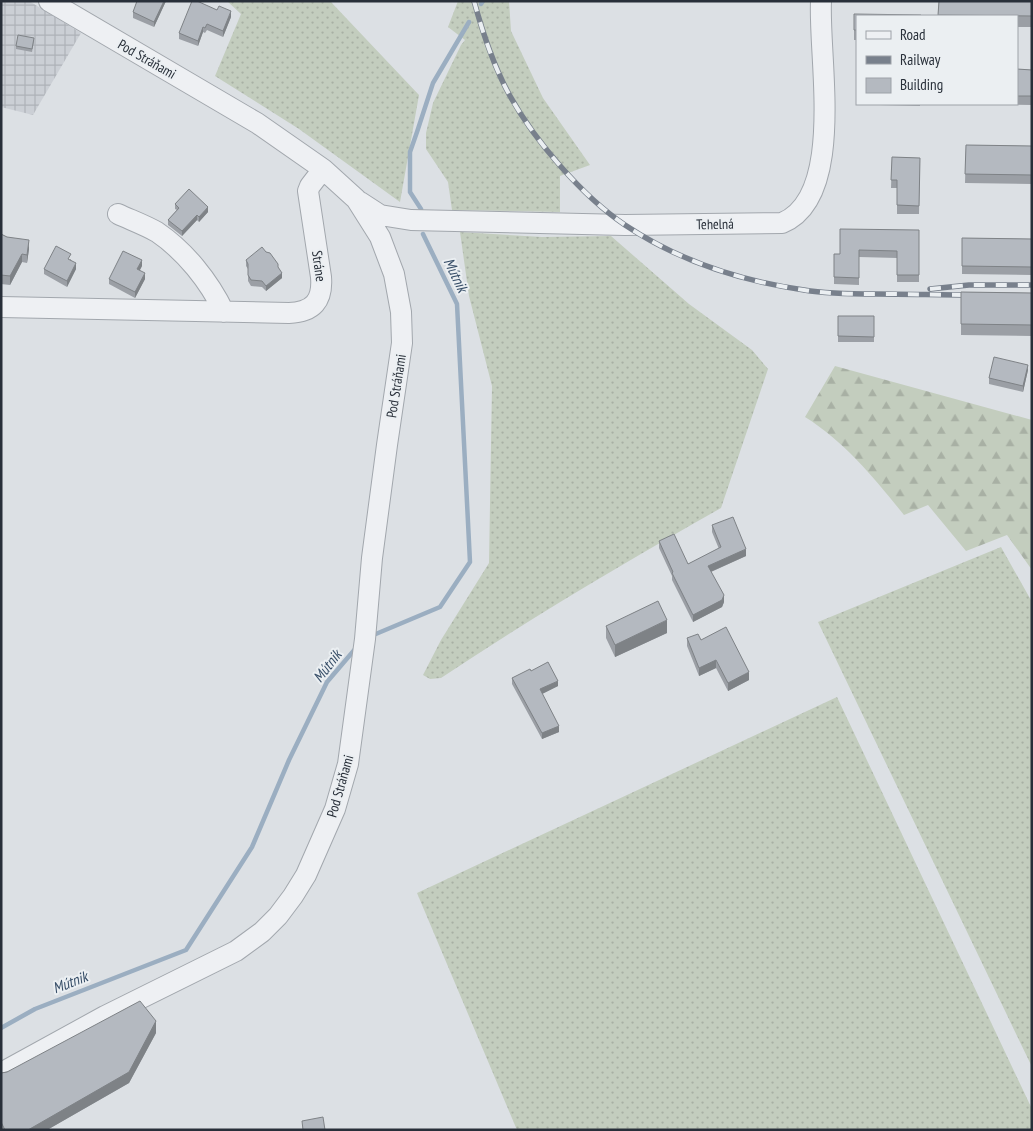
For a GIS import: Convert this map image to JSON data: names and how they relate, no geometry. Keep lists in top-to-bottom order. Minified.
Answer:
{"streets":{"street":["Pod Stráňami","Tehelná","Stráne"]},"crossings":[["Pod Stráňami","Tehelná"],["Pod Stráňami","Stráne"]],"water":["Mútnik"],"legend":["Road","Railway","Building"]}
